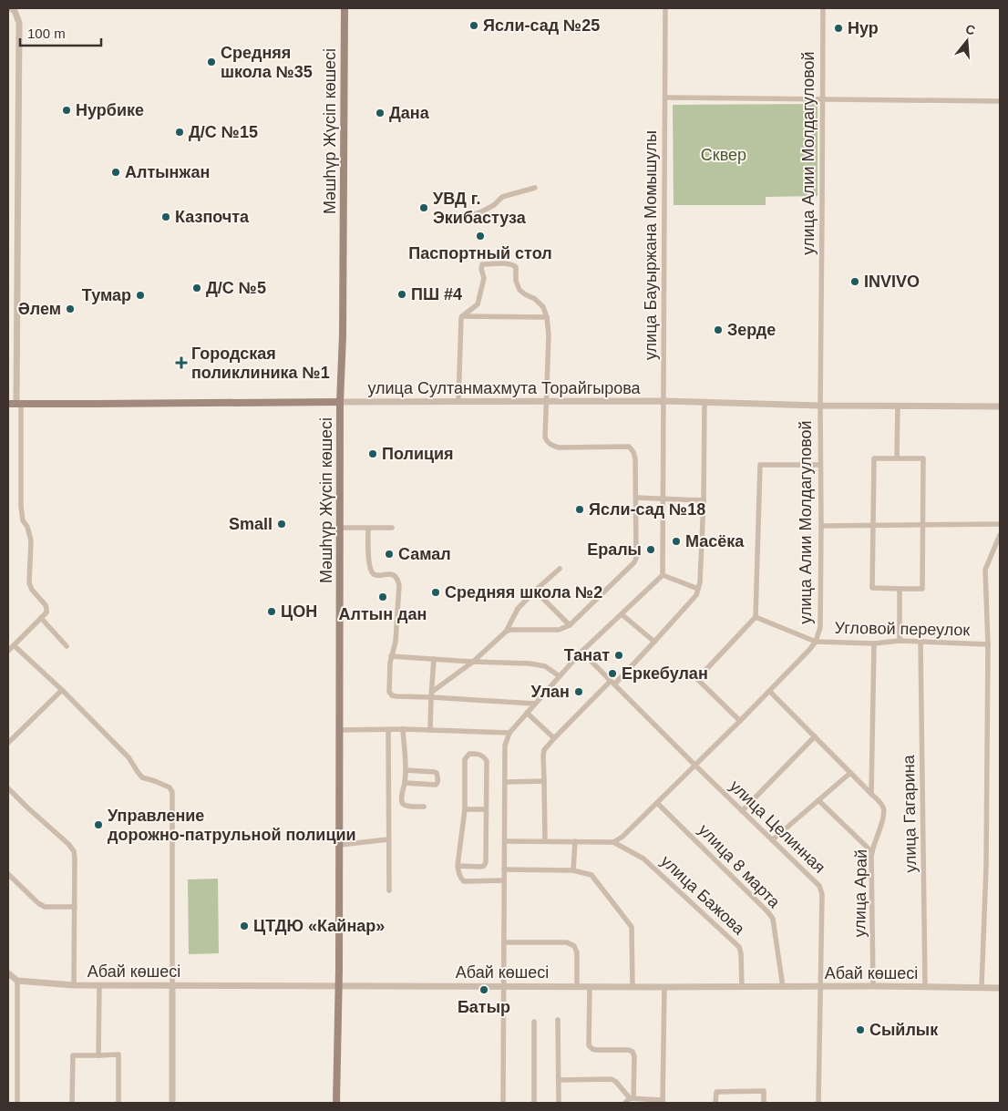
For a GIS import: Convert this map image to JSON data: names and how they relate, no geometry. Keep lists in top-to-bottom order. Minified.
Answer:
{"streets":{"main road":["Мәшһүр Жүсіп көшесі","улица Султанмахмута Торайгырова"],"street":["улица Алии Молдагуловой","улица Бауыржана Момышулы","Угловой переулок","улица Гагарина","улица Целинная","улица 8 марта","улица Арай","улица Бажова","Абай көшесі"]},"crossings":[["Мәшһүр Жүсіп көшесі","улица Султанмахмута Торайгырова"],["Мәшһүр Жүсіп көшесі","Абай көшесі"],["улица Алии Молдагуловой","улица Султанмахмута Торайгырова"],["улица Алии Молдагуловой","Угловой переулок"],["улица Алии Молдагуловой","улица Целинная"],["улица Алии Молдагуловой","улица 8 марта"],["улица Алии Молдагуловой","улица Арай"],["улица Алии Молдагуловой","улица Бажова"],["улица Бауыржана Момышулы","улица Султанмахмута Торайгырова"],["Угловой переулок","улица Гагарина"],["улица Гагарина","Абай көшесі"],["улица Целинная","Абай көшесі"],["улица 8 марта","Абай көшесі"],["улица Арай","Абай көшесі"],["улица Бажова","Абай көшесі"]],"parks":["Сквер"],"places":{"other":["Ясли-сад №25","Нур","Средняя школа №35","Нурбике","Дана","Д/С №15","Алтынжан","УВД г. Экибастуза","Казпочта","Паспортный стол","INVIVO","Д/С №5","ПШ #4","Тумар","Әлем","Зерде","Полиция","Ясли-сад №18","Small","Масёка","Ералы","Самал","Средняя школа №2","Алтын дан","ЦОН","Танат","Еркебулан","Улан","Управление дорожно-патрульной полиции","ЦТДЮ «Кайнар»","Батыр","Сыйлык"],"health":["Городская поликлиника №1"]},"scale_bar":"100 m","north":"top"}
